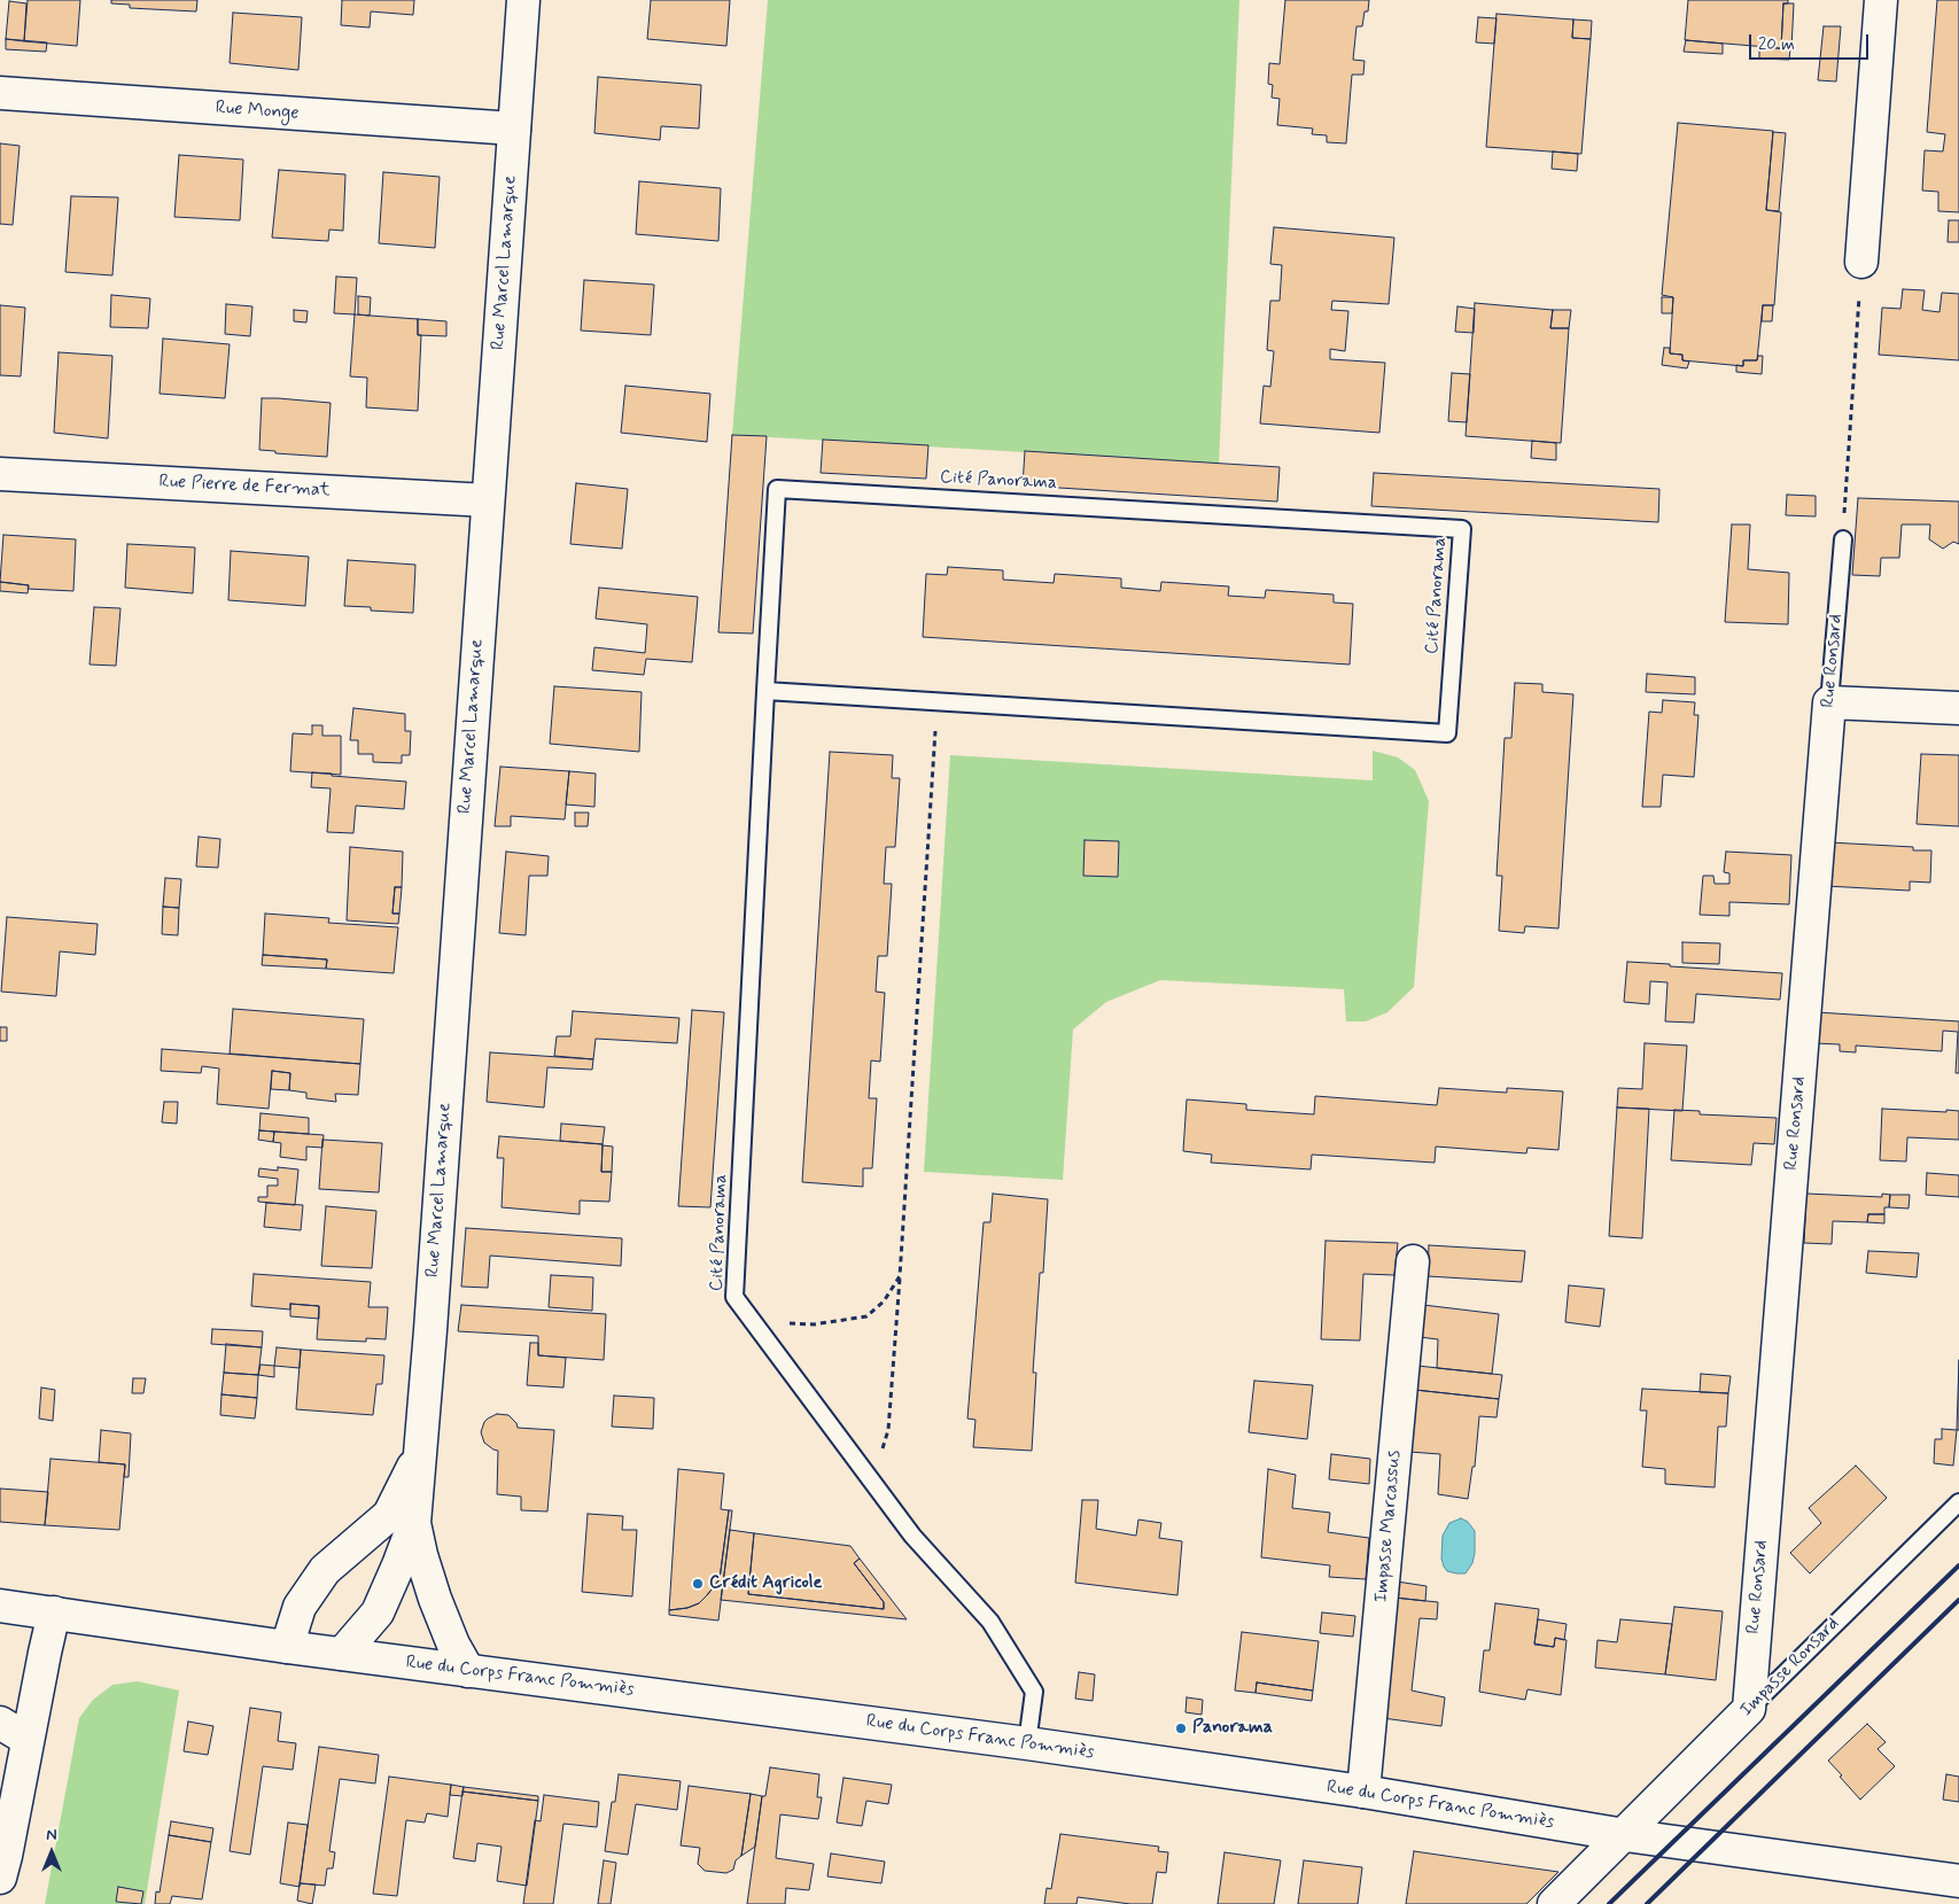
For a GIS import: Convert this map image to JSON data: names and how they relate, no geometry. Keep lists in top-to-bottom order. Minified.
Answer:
{"streets":{"street":["Rue Monge","Rue Marcel Lamarque","Rue Pierre de Fermat","Rue Ronsard","Impasse Marcassus","Impasse Ronsard","Rue du Corps Franc Pommiès"],"lane":["Cité Panorama"]},"crossings":[["Rue Monge","Rue Marcel Lamarque"],["Rue Marcel Lamarque","Rue Pierre de Fermat"],["Rue Marcel Lamarque","Rue du Corps Franc Pommiès"],["Cité Panorama","Rue du Corps Franc Pommiès"],["Rue Ronsard","Impasse Ronsard"],["Impasse Marcassus","Rue du Corps Franc Pommiès"],["Impasse Ronsard","Rue du Corps Franc Pommiès"]],"places":["Crédit Agricole","Panorama"],"scale_bar":"20 m","north":"top"}
